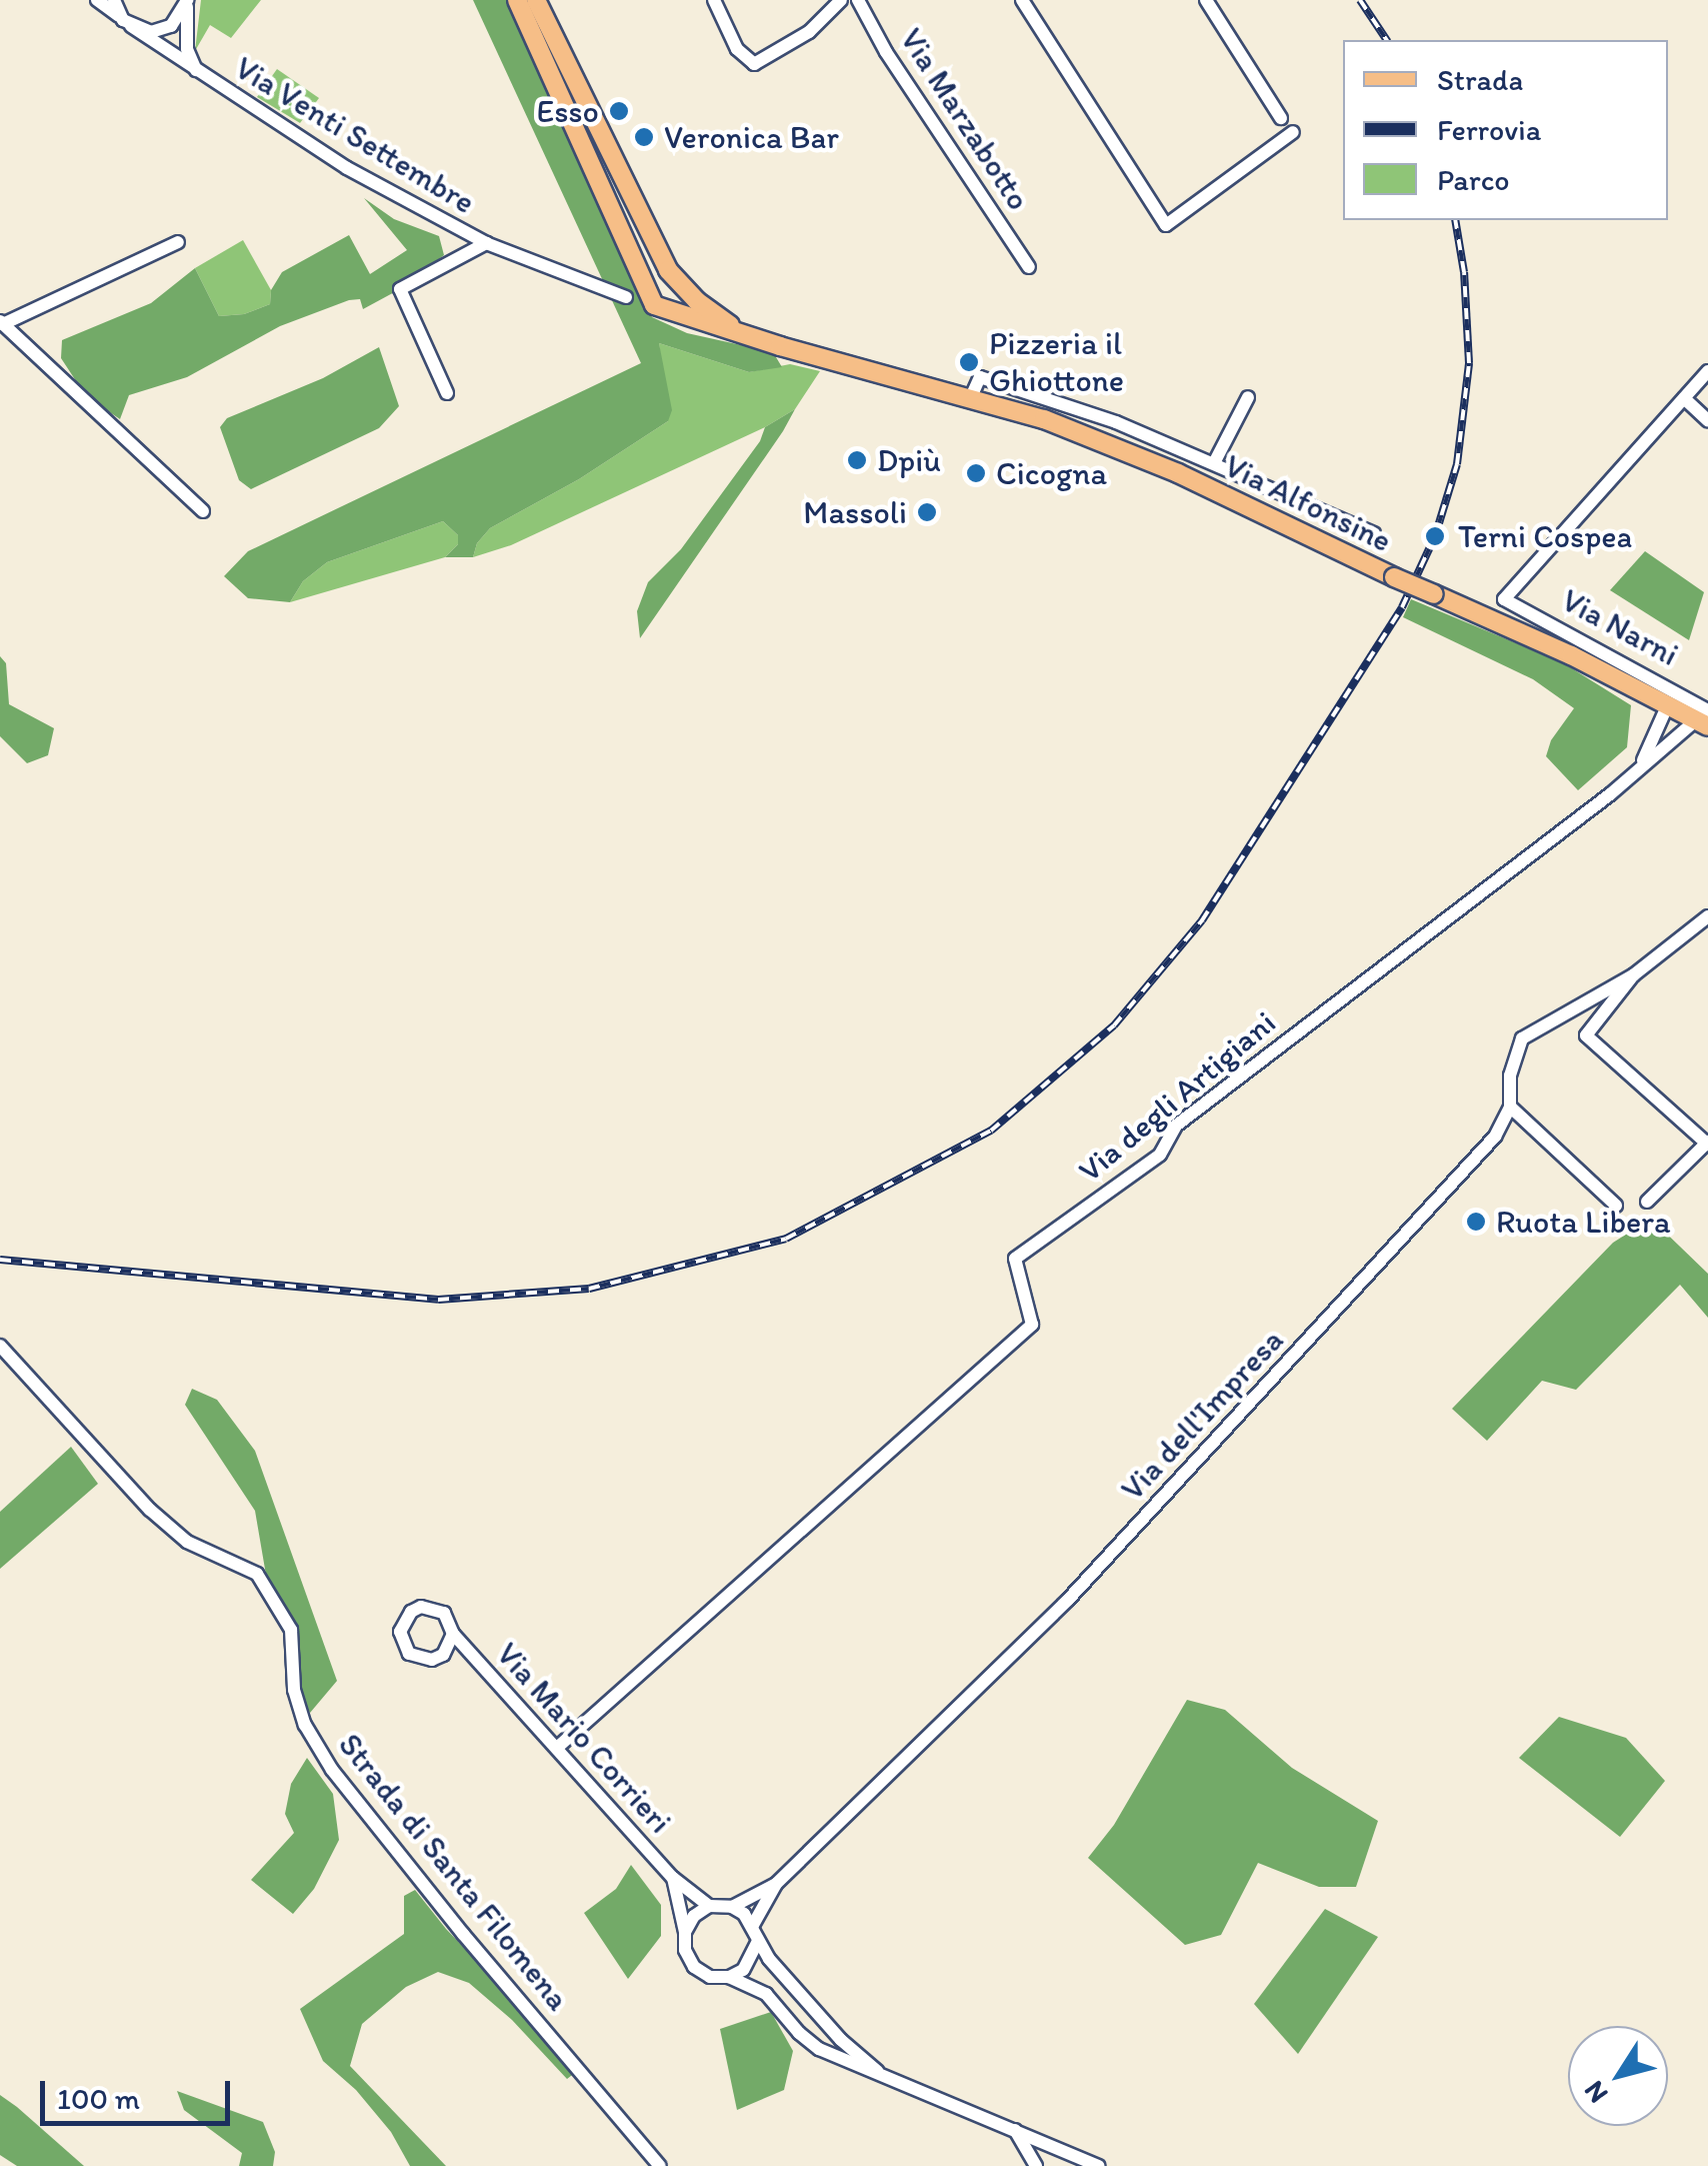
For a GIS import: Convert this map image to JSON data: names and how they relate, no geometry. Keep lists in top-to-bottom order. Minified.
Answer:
{"streets":{"main road":["Via Alfonsine","Via Narni"],"street":["Via Marzabotto","Via Venti Settembre","Via degli Artigiani","Via dell'Impresa","Via Mario Corrieri","Strada di Santa Filomena"]},"crossings":[["Via Venti Settembre","Via Alfonsine"],["Via Alfonsine","Via Narni"],["Via Alfonsine","Via degli Artigiani"],["Via Narni","Via degli Artigiani"],["Via degli Artigiani","Via Mario Corrieri"],["Via dell'Impresa","Via Mario Corrieri"]],"places":["Esso","Veronica Bar","Pizzeria il Ghiottone","Dpiù","Cicogna","Massoli","Terni Cospea","Ruota Libera"],"legend":["Strada","Ferrovia","Parco"],"scale_bar":"100 m","north":"bottom left"}
